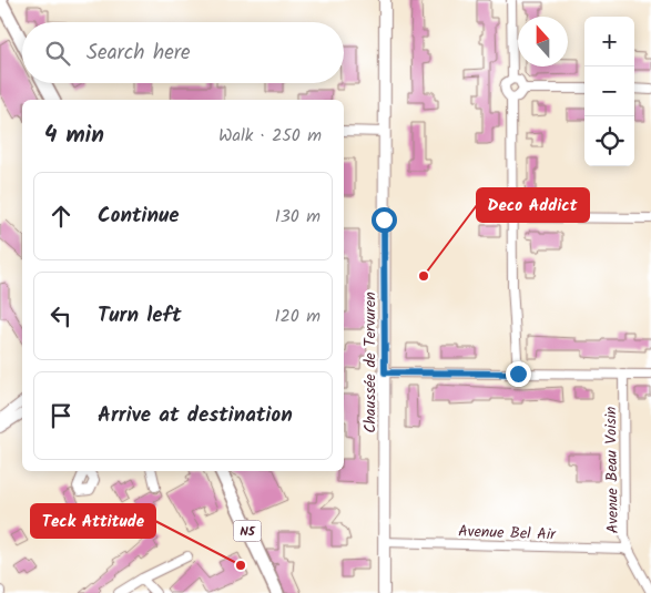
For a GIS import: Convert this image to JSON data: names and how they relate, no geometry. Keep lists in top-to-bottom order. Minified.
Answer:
{"streets":{"main road":["Chaussée de Tervuren","N5"],"street":["Avenue Beau Voisin","Avenue Bel Air"]},"crossings":[["Chaussée de Tervuren","Avenue Bel Air"],["Avenue Beau Voisin","Avenue Bel Air"]],"places":["Deco Addict","Teck Attitude"],"north":"top","page":{"map_buttons":["+","−"],"search":"Search here","heading":["4 min","Walk · 250 m"],"list":[["Continue","130 m"],["Turn left","120 m"],"Arrive at destination"]}}
